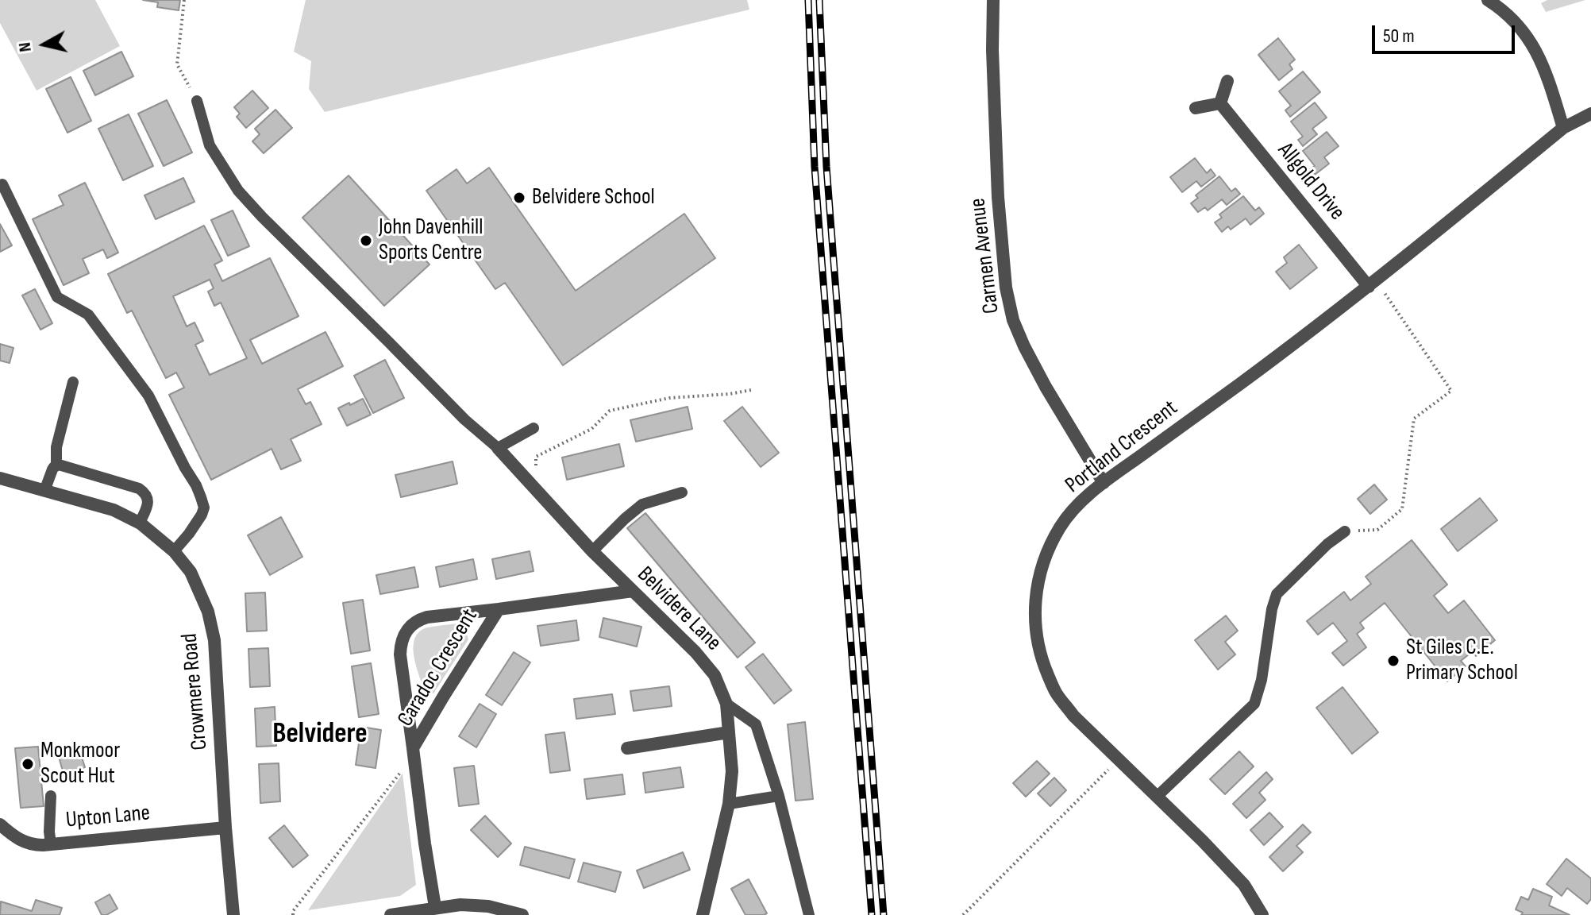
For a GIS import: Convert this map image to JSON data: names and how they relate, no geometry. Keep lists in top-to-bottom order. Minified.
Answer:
{"streets":{"street":["Allgold Drive","Carmen Avenue","Portland Crescent","Belvidere Lane","Caradoc Crescent","Crowmere Road","Upton Lane"]},"crossings":[["Allgold Drive","Portland Crescent"],["Carmen Avenue","Portland Crescent"],["Belvidere Lane","Caradoc Crescent"],["Crowmere Road","Upton Lane"]],"districts":["Belvidere"],"places":["Belvidere School","John Davenhill Sports Centre","St Giles C.E. Primary School","Monkmoor Scout Hut"],"scale_bar":"50 m","north":"left"}
